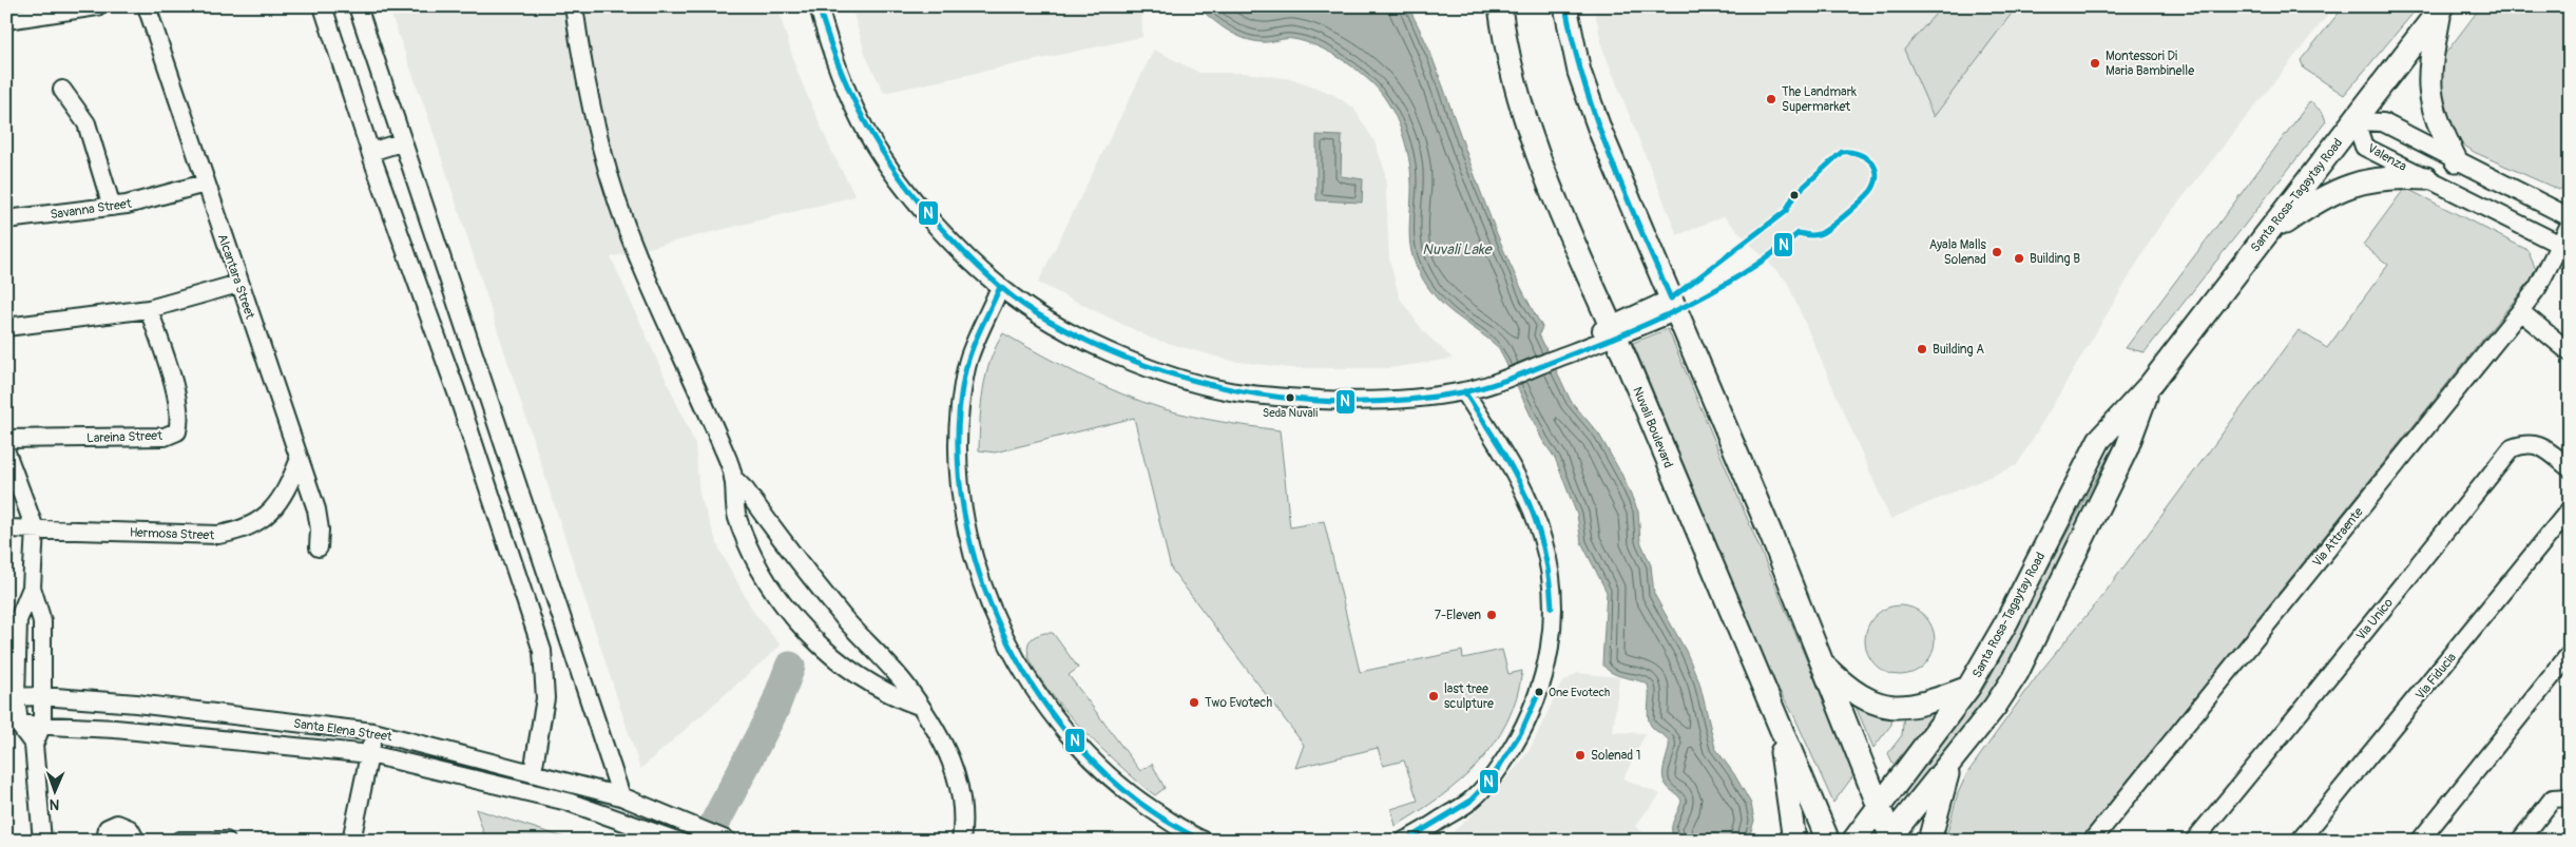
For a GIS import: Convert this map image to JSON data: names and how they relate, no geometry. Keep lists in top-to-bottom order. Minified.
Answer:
{"streets":{"main road":["Santa Rosa-Tagaytay Road","Nuvali Boulevard"],"street":["Valenza","Savanna Street","Alcantara Street","Lareina Street","Hermosa Street","Via Attraente","Via Unico","Via Fiducia","Santa Elena Street"]},"crossings":[["Valenza","Santa Rosa-Tagaytay Road"],["Valenza","Via Attraente"],["Savanna Street","Alcantara Street"],["Alcantara Street","Hermosa Street"]],"water":["Nuvali Lake"],"places":["Montessori Di Maria Bambinelle","The Landmark Supermarket","Ayala Malls Solenad","Building B","Building A","Seda Nuvali","7-Eleven","One Evotech","last tree sculpture","Two Evotech","Solenad 1"],"lines":["transit line N"],"north":"bottom"}
